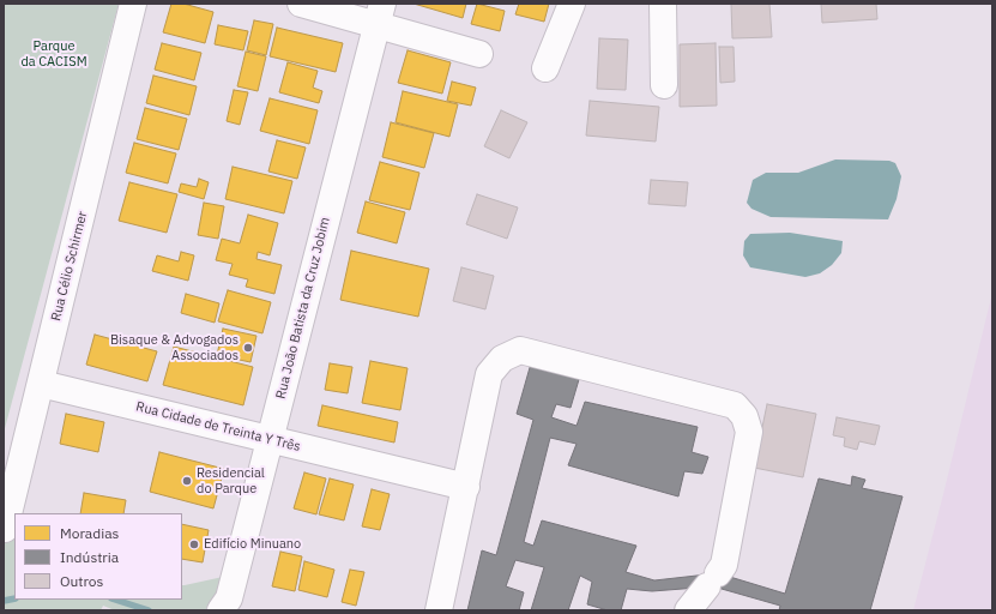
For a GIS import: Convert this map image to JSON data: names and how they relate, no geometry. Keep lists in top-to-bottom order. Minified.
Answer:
{"streets":{"street":["Rua Célio Schirmer","Rua João Batista da Cruz Jobim","Rua Cidade de Treinta Y Três"]},"crossings":[["Rua Célio Schirmer","Rua Cidade de Treinta Y Três"],["Rua João Batista da Cruz Jobim","Rua Cidade de Treinta Y Três"]],"parks":["Parque da CACISM"],"places":["Bisaque & Advogados Associados","Residencial do Parque","Edifício Minuano"],"legend":["Moradias","Indústria","Outros"]}
